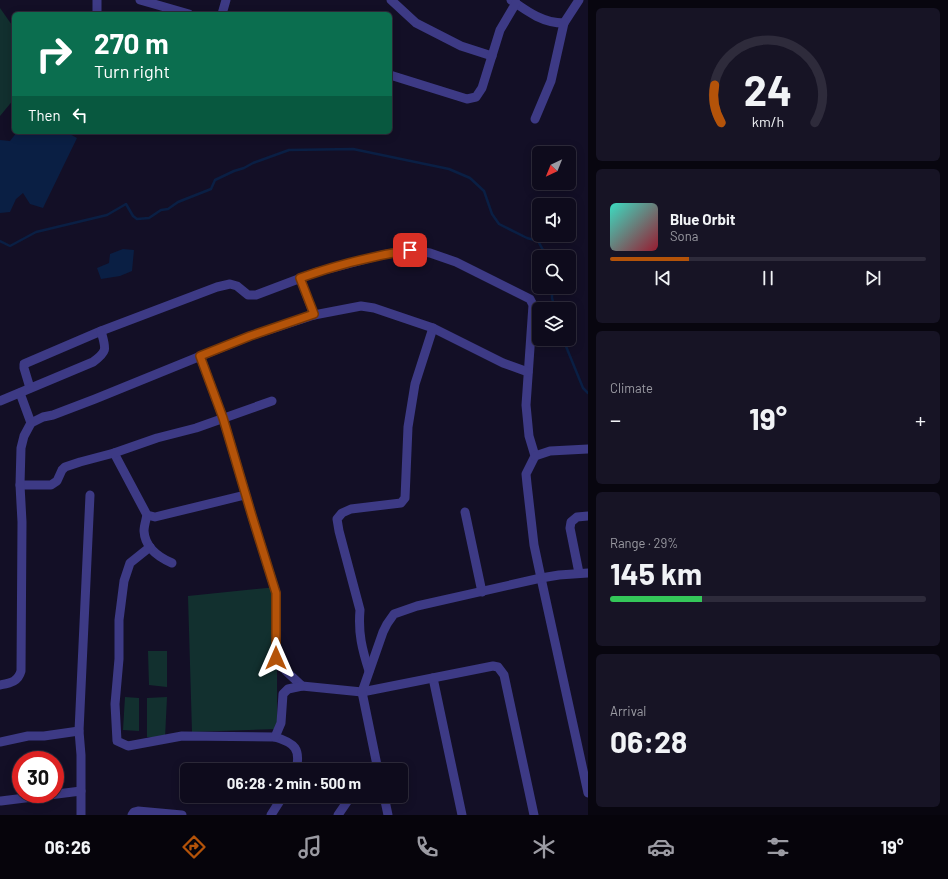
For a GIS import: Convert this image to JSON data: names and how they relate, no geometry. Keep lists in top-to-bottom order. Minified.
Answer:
{"north":"bottom left","page":{"turn":["270 m","Turn right"],"then":"Then","song":["Blue Orbit","Sona"],"tile":["Climate",["Range · 29%","145 km"],["Arrival","06:28"]],"heat":["−","19°","+"],"limit":"30","trip":"06:28 · 2 min · 500 m","tabs":["06:26","19°"],"gauge":["24","km/h"]}}
